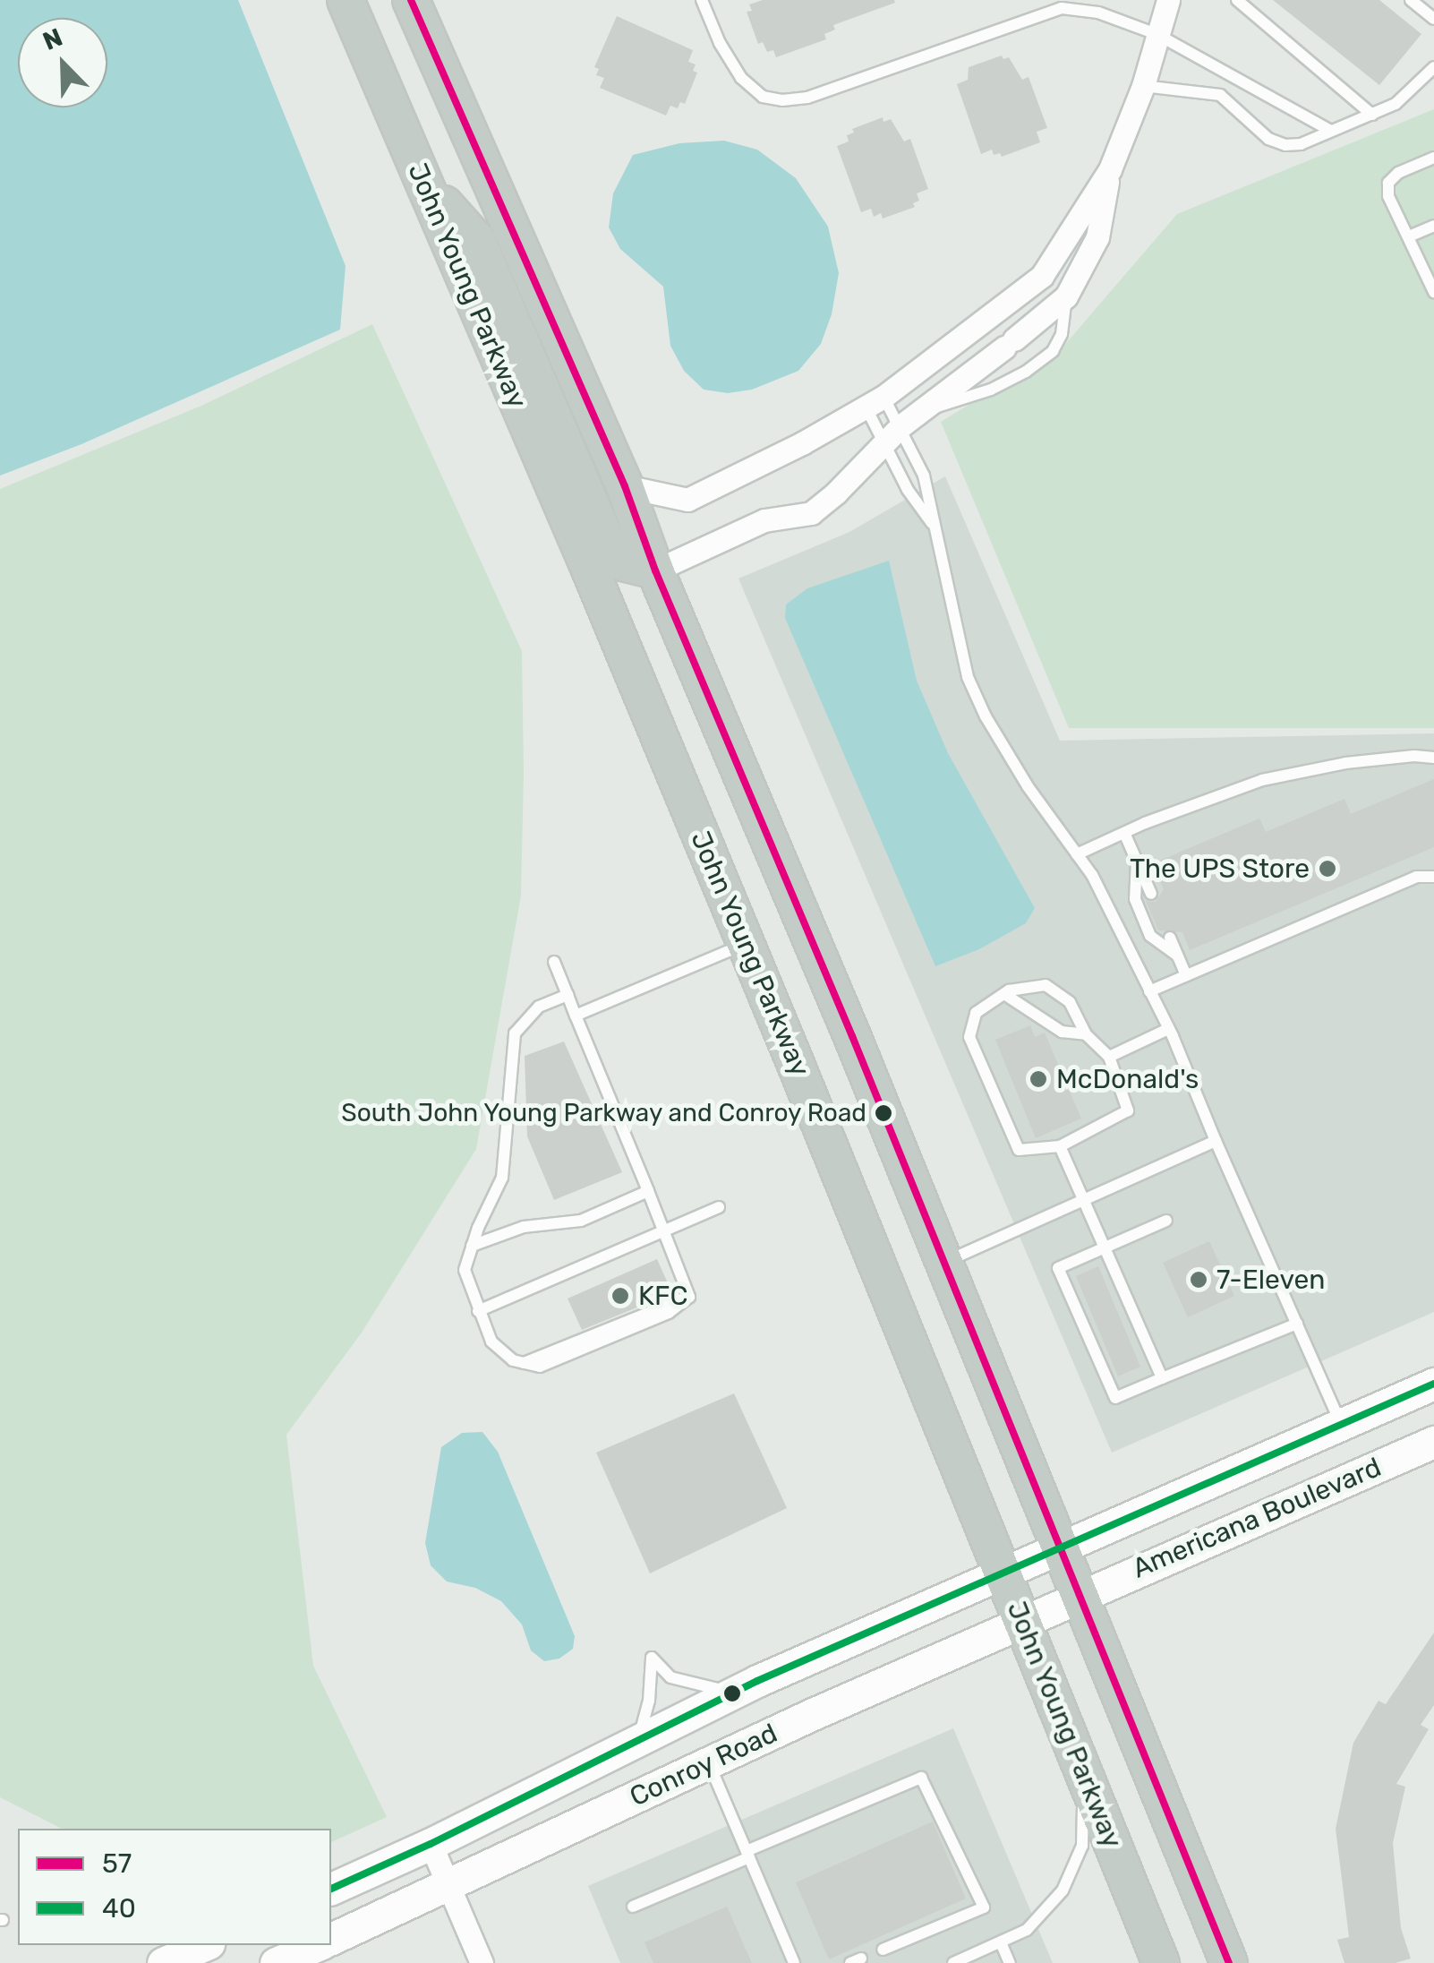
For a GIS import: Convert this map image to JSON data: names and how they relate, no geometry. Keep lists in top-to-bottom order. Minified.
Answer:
{"streets":{"highway":["John Young Parkway"],"main road":["Americana Boulevard","Conroy Road"]},"crossings":[["John Young Parkway","Conroy Road"],["Americana Boulevard","Conroy Road"]],"places":["The UPS Store","McDonald's","South John Young Parkway and Conroy Road","7-Eleven","KFC"],"lines":["transit line 57","transit line 40"],"legend":["57","40"],"north":"top left"}
